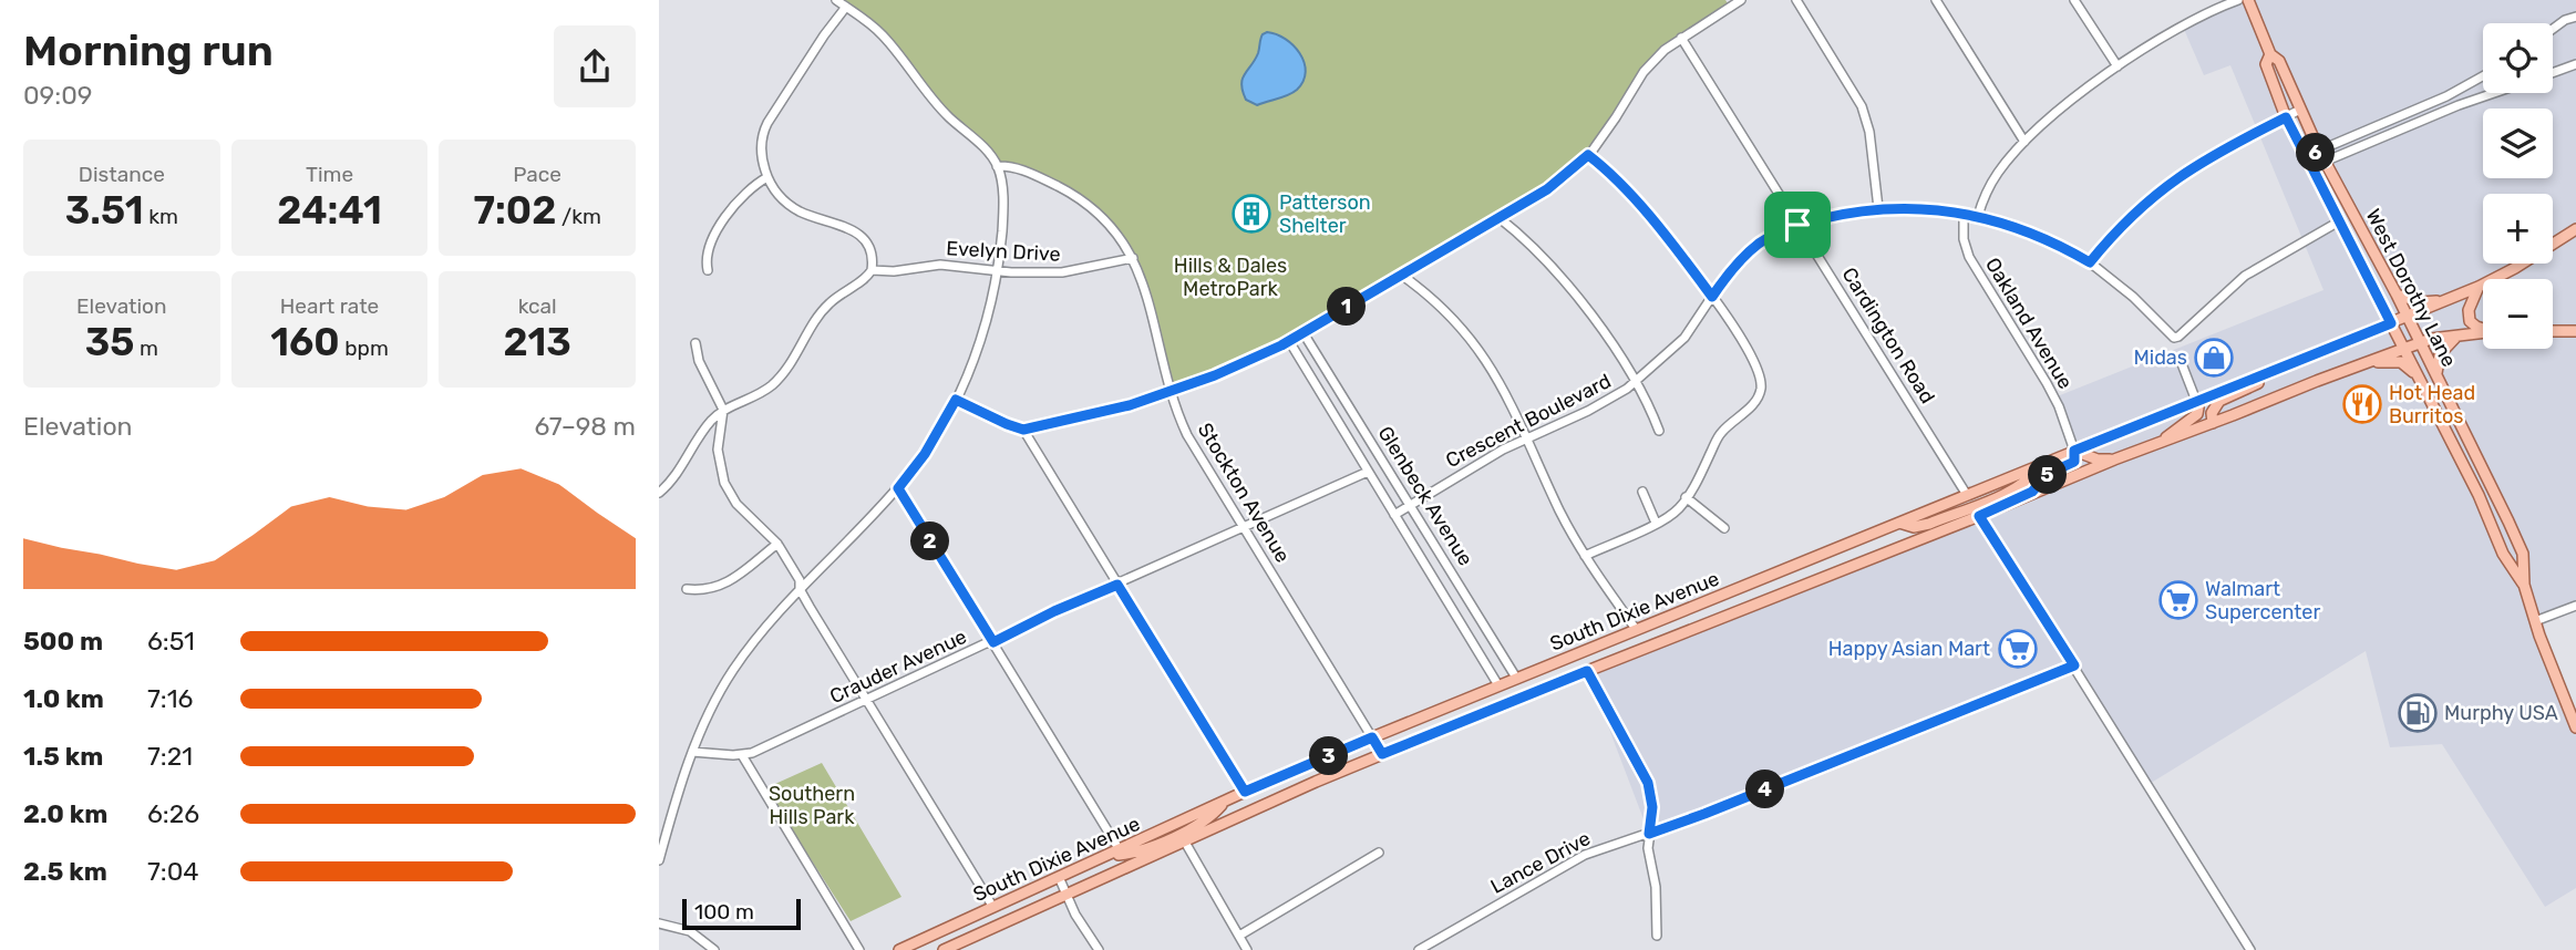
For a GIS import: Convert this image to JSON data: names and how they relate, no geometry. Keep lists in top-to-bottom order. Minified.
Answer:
{"streets":{"main road":["West Dorothy Lane","South Dixie Avenue"],"street":["Evelyn Drive","Oakland Avenue","Cardington Road","Crescent Boulevard","Stockton Avenue","Glenbeck Avenue","Crauder Avenue","Lance Drive"]},"crossings":[["Evelyn Drive","Stockton Avenue"],["West Dorothy Lane","Crescent Boulevard"],["West Dorothy Lane","South Dixie Avenue"],["Oakland Avenue","Crescent Boulevard"],["Oakland Avenue","South Dixie Avenue"],["Cardington Road","Crescent Boulevard"],["Cardington Road","South Dixie Avenue"],["Crescent Boulevard","Glenbeck Avenue"],["Stockton Avenue","South Dixie Avenue"],["Stockton Avenue","Crauder Avenue"],["Glenbeck Avenue","South Dixie Avenue"],["Glenbeck Avenue","Crauder Avenue"]],"parks":["Hills & Dales MetroPark","Southern Hills Park"],"places":{"building":["Patterson Shelter"],"shop":["Midas"],"restaurant":["Hot Head Burritos"],"supermarket":["Walmart Supercenter","Happy Asian Mart"],"fuel station":["Murphy USA"]},"scale_bar":"100 m","page":{"heading":["Morning run","09:09"],"map_buttons":["+","−"],"stats":[["Distance","3.51 km"],["Time","24:41"],["Pace","7:02 /km"],["Elevation","35 m"],["Heart rate","160 bpm"],["kcal","213"]],"pins":["6","1","5","2","3","4"],"chart":["Elevation","67–98 m"],"list":[{"name":"500 m","note":"6:51"},{"name":"1.0 km","note":"7:16"},{"name":"1.5 km","note":"7:21"},{"name":"2.0 km","note":"6:26"},{"name":"2.5 km","note":"7:04"}],"scale":"100 m"}}
